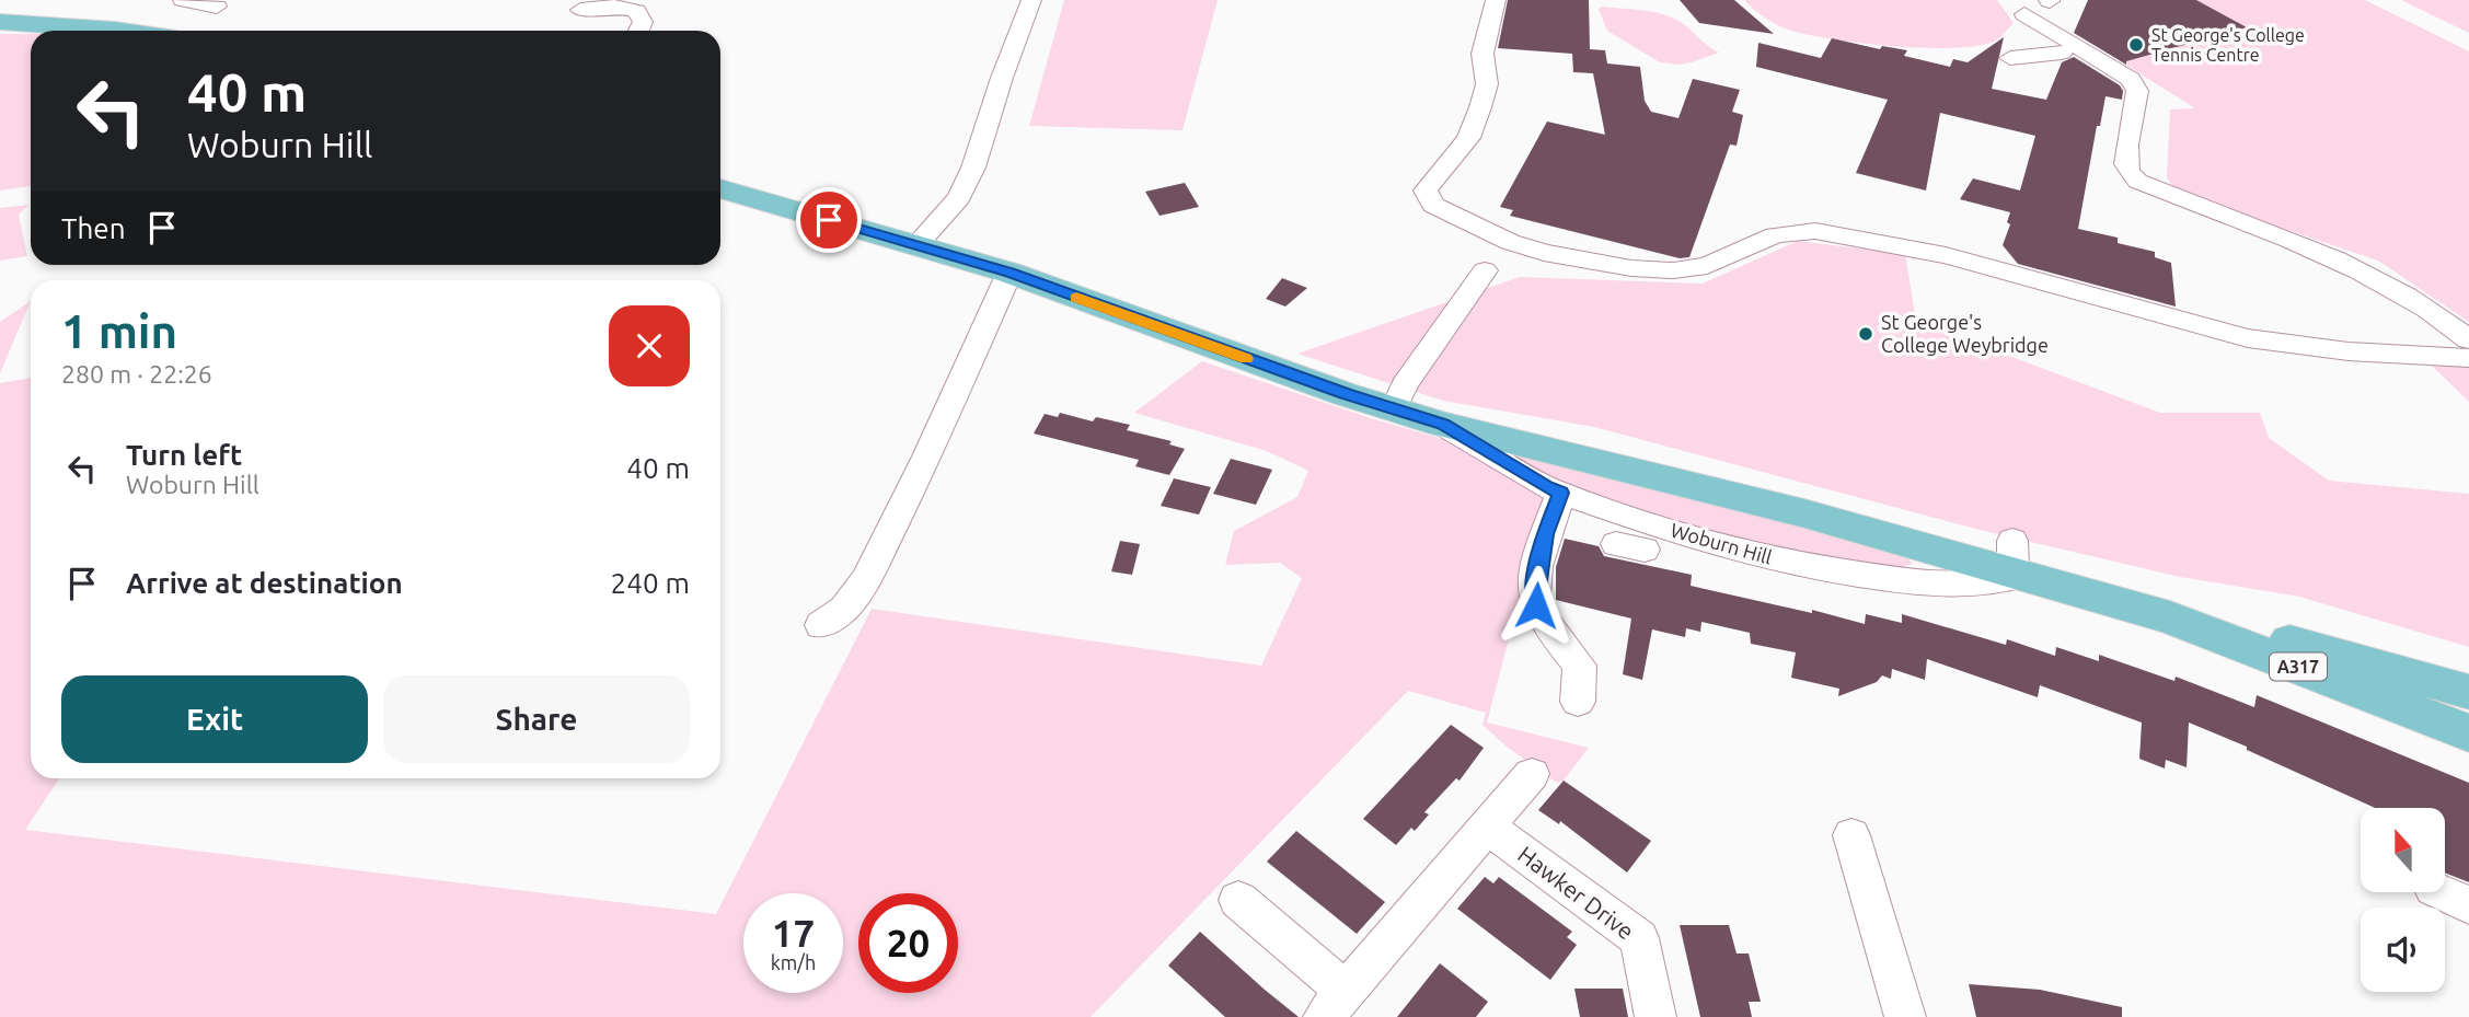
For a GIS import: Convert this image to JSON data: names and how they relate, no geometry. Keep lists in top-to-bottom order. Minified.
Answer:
{"streets":{"main road":["Woburn Hill","A317"],"street":["Hawker Drive"]},"places":["St George's College Tennis Centre","St George's College Weybridge"],"north":"top","page":{"turn":["40 m","Woburn Hill"],"then":"Then","heading":["1 min","280 m · 22:26"],"list":[{"name":"Turn left","note":"Woburn Hill","value":"40 m"},{"name":"Arrive at destination","value":"240 m"}],"buttons":["Exit","Share"],"speed":"17 km/h","limit":"20"}}
